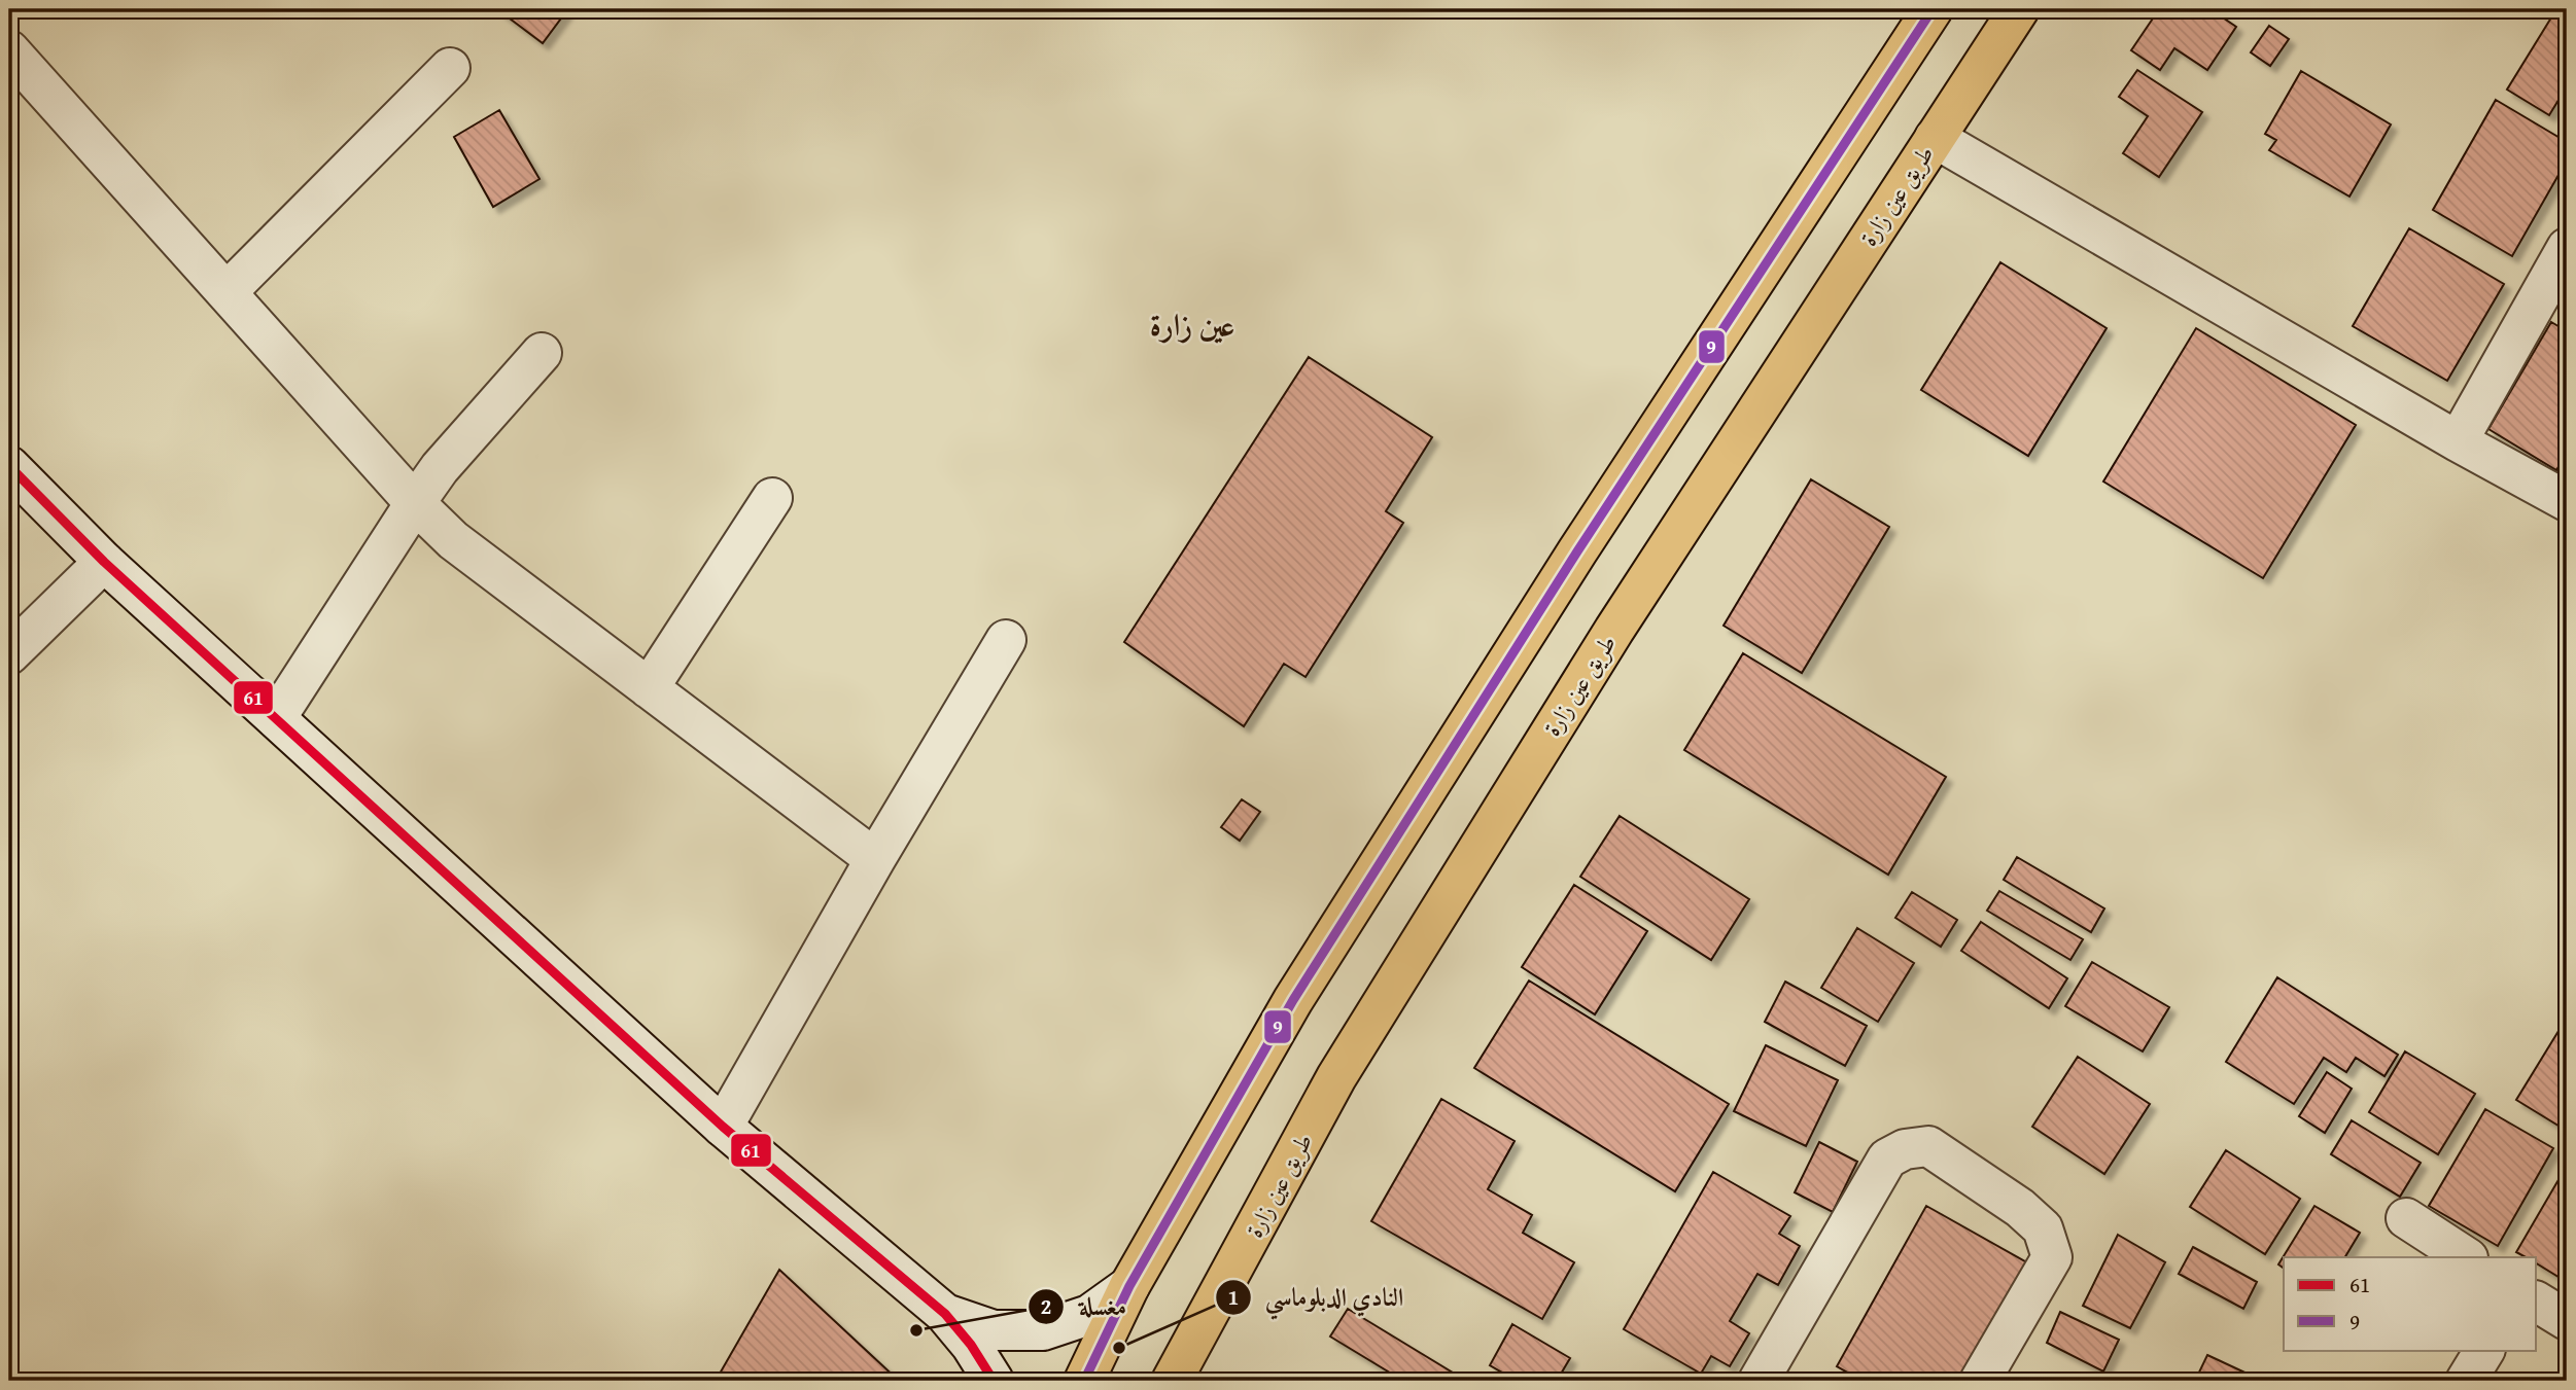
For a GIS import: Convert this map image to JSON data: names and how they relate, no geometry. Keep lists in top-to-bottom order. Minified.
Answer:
{"streets":{"main road":["طريق عين زارة"]},"districts":["عين زارة"],"places":["مغسلة","النادي الدبلوماسي"],"lines":["transit line 9","transit line 61"],"legend":["61","9"]}
